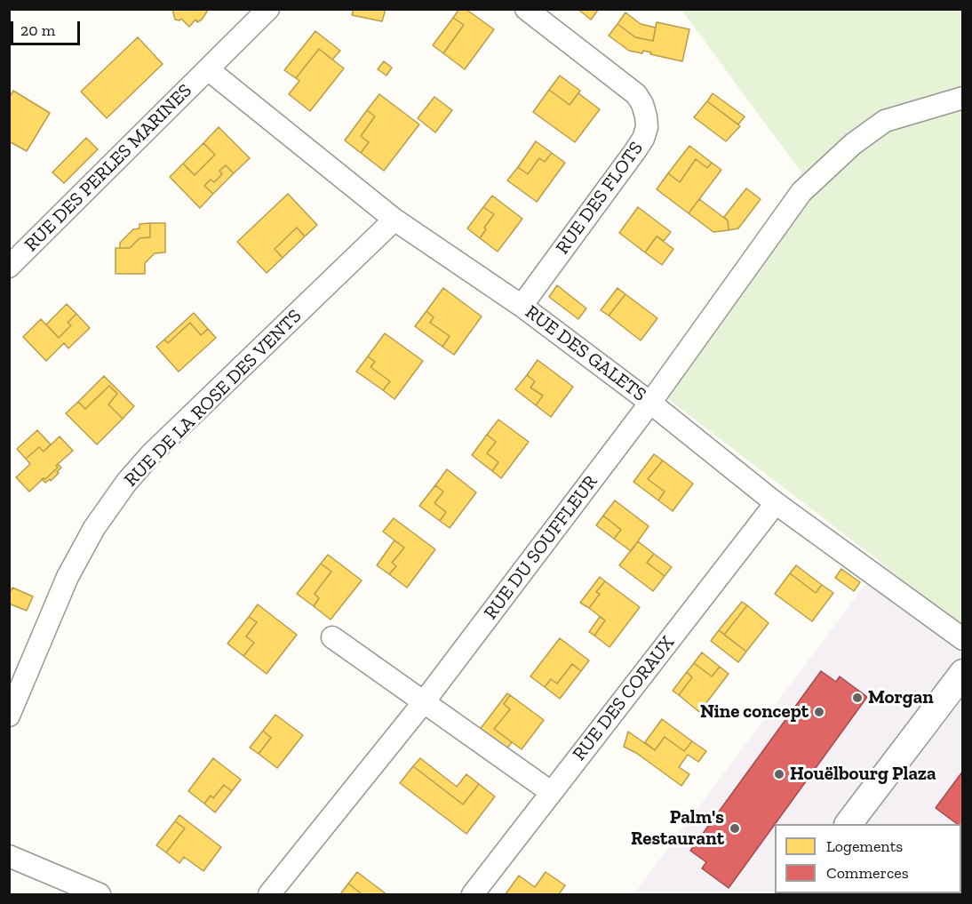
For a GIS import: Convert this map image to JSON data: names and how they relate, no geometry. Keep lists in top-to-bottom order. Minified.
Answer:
{"streets":{"street":["RUE DES PERLES MARINES","RUE DES FLOTS","RUE DES GALETS","RUE DE LA ROSE DES VENTS","RUE DU SOUFFLEUR","RUE DES CORAUX"]},"crossings":[["RUE DES PERLES MARINES","RUE DES GALETS"],["RUE DES FLOTS","RUE DES GALETS"],["RUE DES GALETS","RUE DE LA ROSE DES VENTS"],["RUE DES GALETS","RUE DU SOUFFLEUR"],["RUE DES GALETS","RUE DES CORAUX"]],"places":["Morgan","Nine concept","Houëlbourg Plaza","Palm's Restaurant"],"legend":["Logements","Commerces"],"scale_bar":"20 m"}
